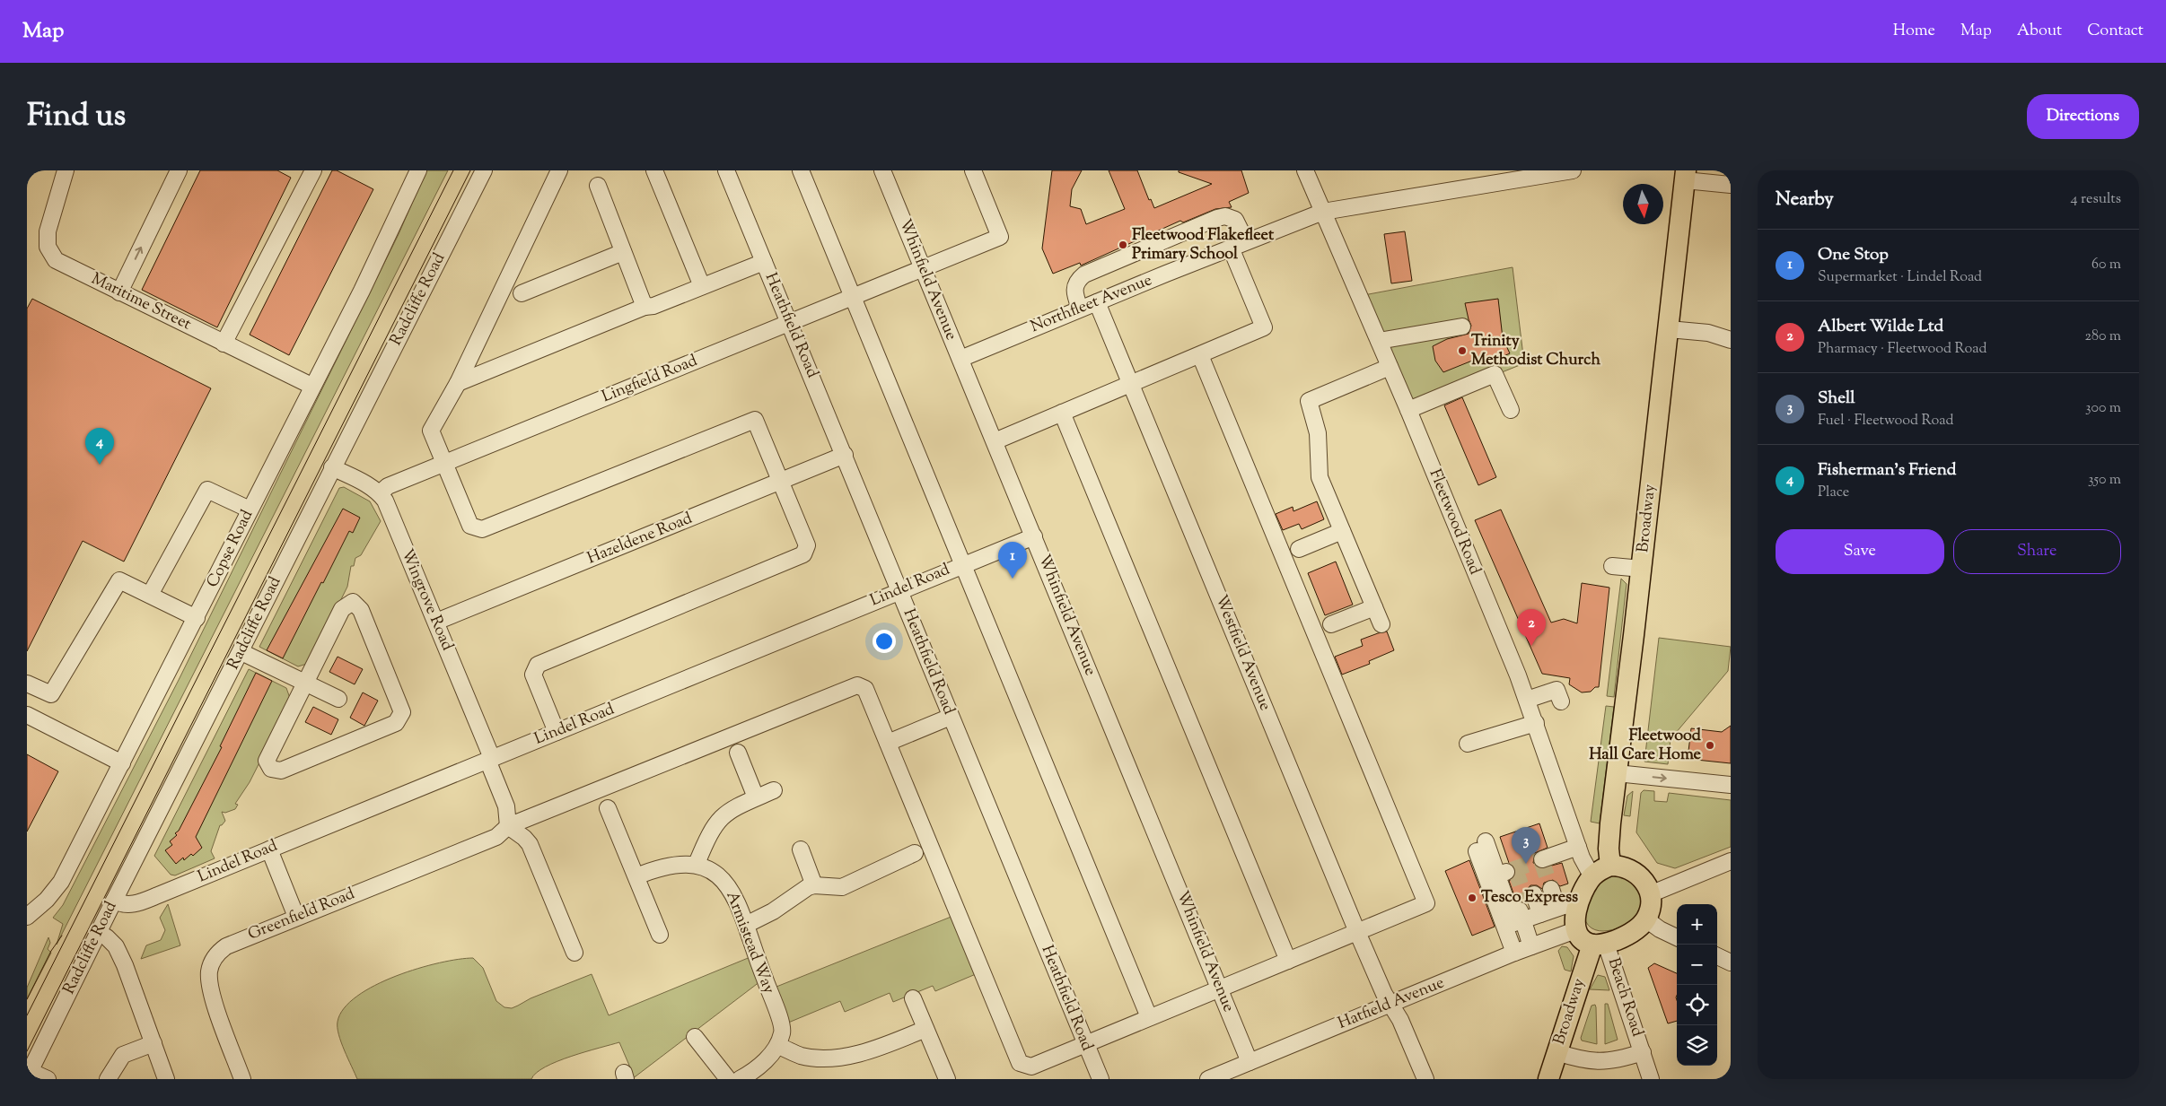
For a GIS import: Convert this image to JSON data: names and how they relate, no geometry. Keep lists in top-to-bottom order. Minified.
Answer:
{"streets":{"main road":["Broadway"],"street":["Whinfield Avenue","Radcliffe Road","Maritime Street","Northfleet Avenue","Heathfield Road","Lingfield Road","Fleetwood Road","Hazeldene Road","Copse Road","Lindel Road","Wingrove Road","Westfield Avenue","Greenfield Road","Armistead Way","Beach Road","Hatfield Avenue"]},"crossings":[["Whinfield Avenue","Northfleet Avenue"],["Whinfield Avenue","Lingfield Road"],["Whinfield Avenue","Lindel Road"],["Whinfield Avenue","Hatfield Avenue"],["Radcliffe Road","Lindel Road"],["Maritime Street","Copse Road"],["Northfleet Avenue","Fleetwood Road"],["Northfleet Avenue","Westfield Avenue"],["Heathfield Road","Lingfield Road"],["Heathfield Road","Hazeldene Road"],["Heathfield Road","Lindel Road"],["Heathfield Road","Greenfield Road"],["Lingfield Road","Wingrove Road"],["Broadway","Beach Road"],["Hazeldene Road","Wingrove Road"],["Lindel Road","Wingrove Road"],["Westfield Avenue","Hatfield Avenue"]],"places":["Fleetwood Flakefleet Primary School","Trinity Methodist Church","Fleetwood Hall Care Home","Tesco Express"],"north":"bottom","page":{"header":"Map","nav":["Home","Map","About","Contact"],"title":"Find us","buttons":["Directions",["Save","Share"]],"heading":["Nearby","4 results"],"list":[{"mark":"1","name":"One Stop","note":"Supermarket · Lindel Road","value":"60 m"},{"mark":"2","name":"Albert Wilde Ltd","note":"Pharmacy · Fleetwood Road","value":"280 m"},{"mark":"3","name":"Shell","note":"Fuel · Fleetwood Road","value":"300 m"},{"mark":"4","name":"Fisherman's Friend","note":"Place","value":"350 m"}],"pins":["4","1","2","3"],"map_buttons":["+","−"]}}
